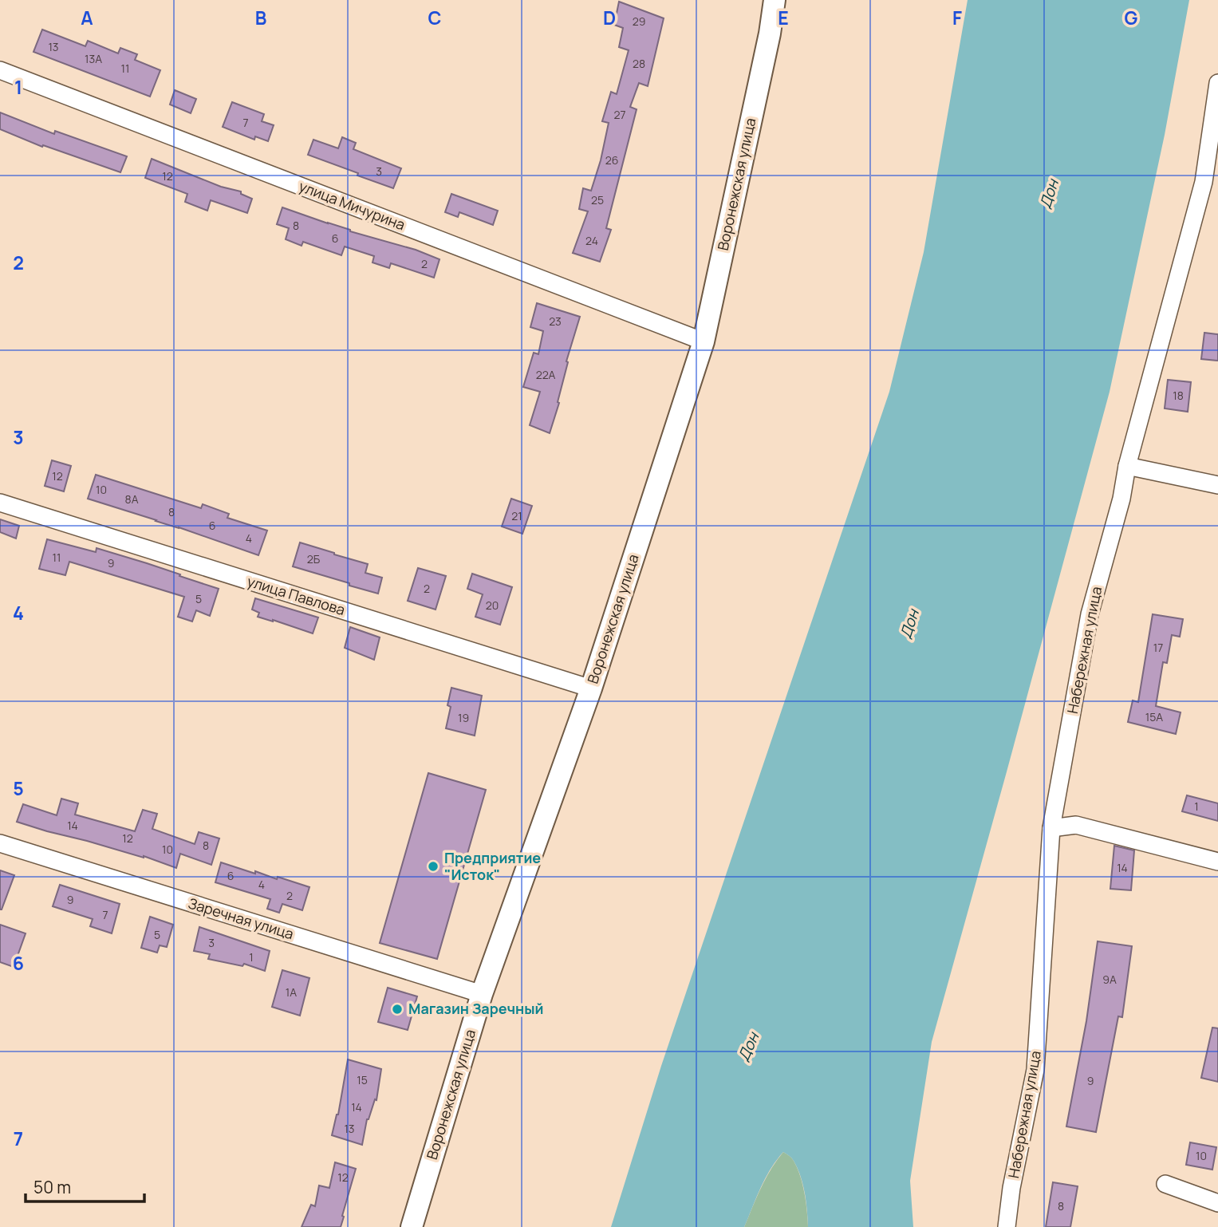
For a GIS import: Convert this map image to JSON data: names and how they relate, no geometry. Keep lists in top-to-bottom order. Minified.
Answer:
{"streets":{"street":["Воронежская улица","улица Мичурина","улица Павлова","Набережная улица","Заречная улица"]},"crossings":[["Воронежская улица","улица Мичурина"],["Воронежская улица","улица Павлова"],["Воронежская улица","Заречная улица"]],"water":["Дон"],"places":["Предприятие \"Исток\"","Магазин Заречный"],"house_numbers":["29","13","13А","28","11","27","7","26","3","12","25","8","6","24","2","23","22А","18","12","10","8А","8","21","6","4","11","2Б","9","2","5","20","17","15А","19","1","14","12","8","10","14","6","4","2","9","7","5","3","1","9А","1А","15","9","14","13","10","12","8"],"scale_bar":"50 m","grid":{"columns":["A","B","C","D","E","F","G"],"rows":["1","2","3","4","5","6","7"]}}
